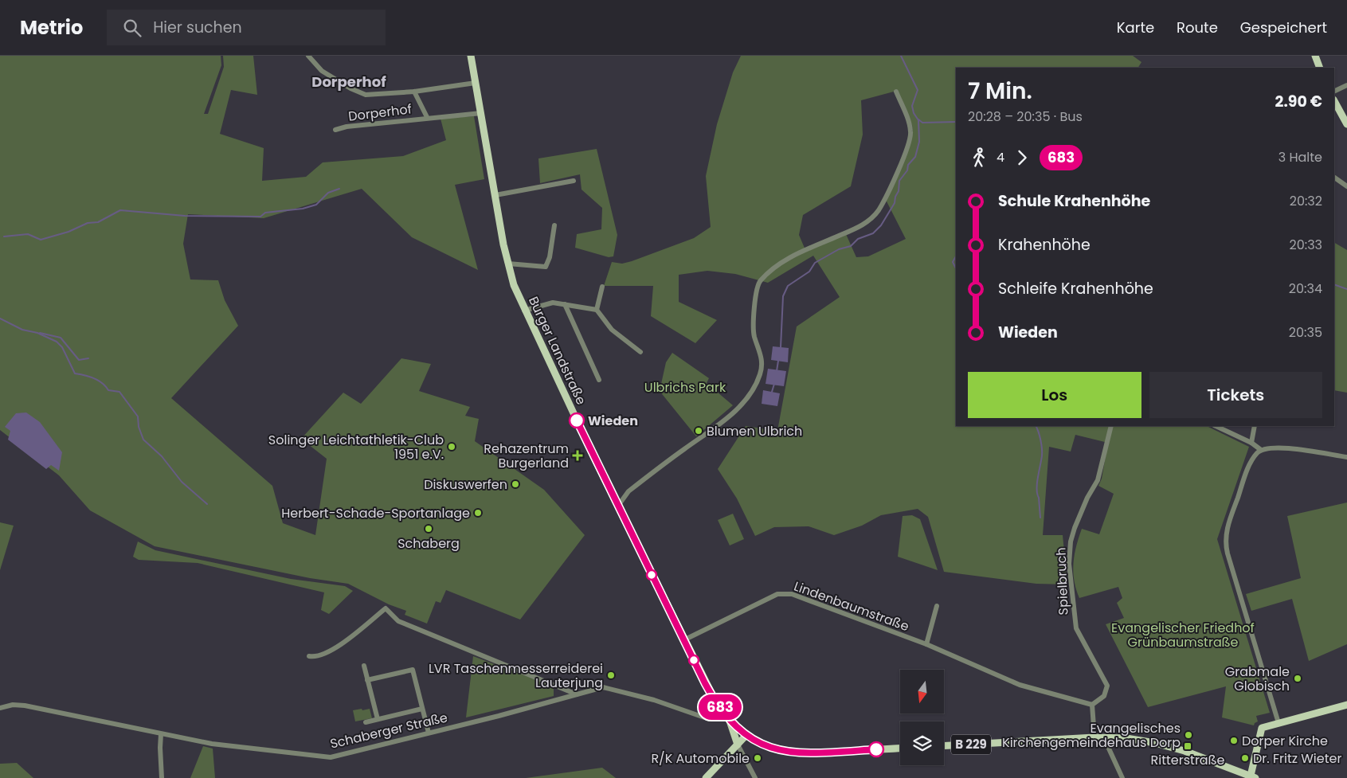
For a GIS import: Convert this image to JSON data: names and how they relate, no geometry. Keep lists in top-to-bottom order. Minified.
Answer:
{"streets":{"main road":["Burger Landstraße","B 229"],"street":["Dorperhof","Spielbruch","Lindenbaumstraße","Schaberger Straße"]},"crossings":[["Dorperhof","Burger Landstraße"],["Burger Landstraße","Lindenbaumstraße"],["Burger Landstraße","Schaberger Straße"],["Spielbruch","Lindenbaumstraße"]],"districts":["Dorperhof"],"parks":["Ulbrichs Park","Evangelischer Friedhof Grünbaumstraße"],"places":{"other":["Wieden","Blumen Ulbrich","Solinger Leichtathletik-Club 1951 e.V.","Diskuswerfen","Herbert-Schade-Sportanlage","Schaberg","LVR Taschenmesserreiderei Lauterjung","Grabmale Globisch","Evangelisches Kirchengemeindehaus Dorp","Dorper Kirche","R/K Automobile","Dr. Fritz Wieter"],"health":["Rehazentrum Burgerland"],"transit":["Ritterstraße"]},"lines":["bus line 683"],"north":"bottom","page":{"header":"Metrio","search":"Hier suchen","nav":["Karte","Route","Gespeichert"],"on_map":"683","heading":["7 Min.","20:28 – 20:35 · Bus","2.90 €"],"legs":["4","683","3 Halte"],"list":[{"name":"Schule Krahenhöhe","value":"20:32"},{"name":"Krahenhöhe","value":"20:33"},{"name":"Schleife Krahenhöhe","value":"20:34"},{"name":"Wieden","value":"20:35"}],"buttons":["Los","Tickets"]}}
